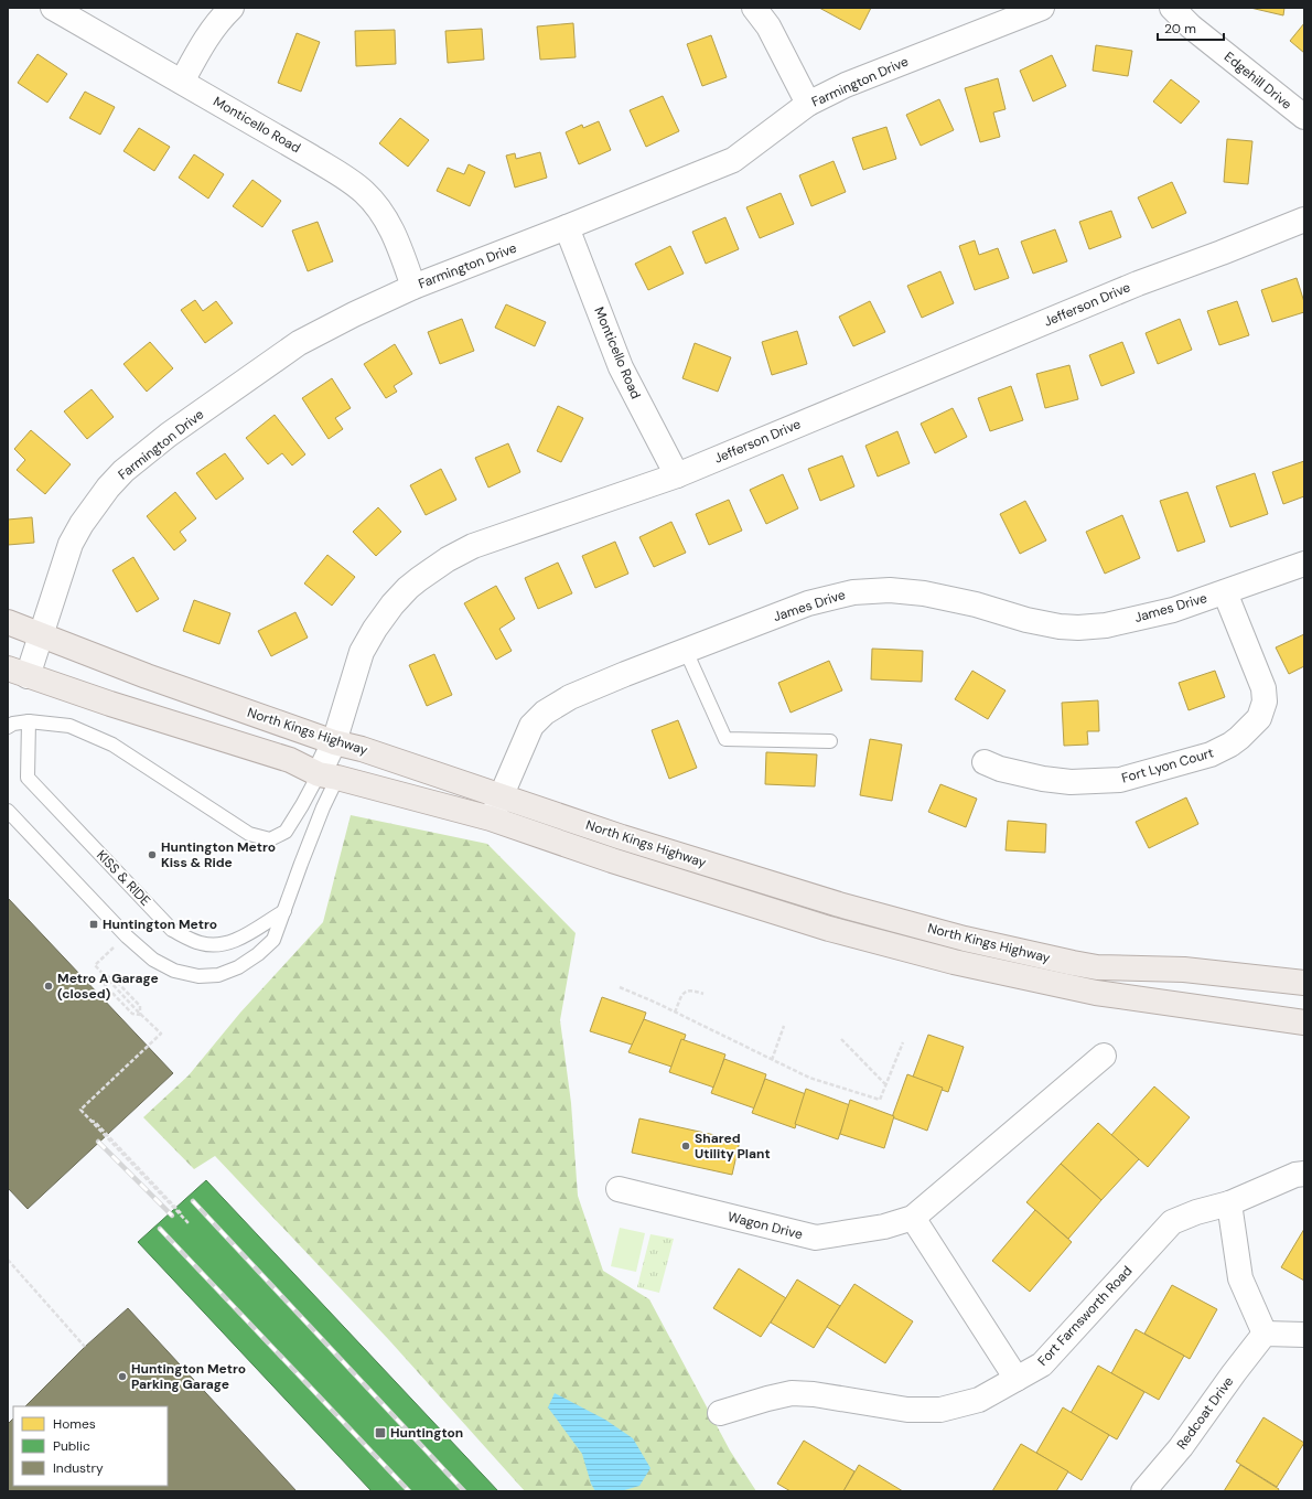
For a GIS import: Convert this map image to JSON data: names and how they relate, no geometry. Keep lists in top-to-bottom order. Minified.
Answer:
{"streets":{"main road":["North Kings Highway"],"street":["Edgehill Drive","Farmington Drive","Monticello Road","Jefferson Drive","James Drive","Fort Lyon Court","Wagon Drive","Fort Farnsworth Road","Redcoat Drive"],"lane":["KISS & RIDE"]},"crossings":[["Farmington Drive","Monticello Road"],["Farmington Drive","North Kings Highway"],["Monticello Road","Jefferson Drive"],["Jefferson Drive","North Kings Highway"],["James Drive","North Kings Highway"],["James Drive","Fort Lyon Court"]],"places":{"other":["Huntington Metro Kiss & Ride","Metro A Garage (closed)","Shared Utility Plant","Huntington Metro Parking Garage"],"transit":["Huntington Metro","Huntington"]},"legend":["Homes","Public","Industry"],"scale_bar":"20 m"}
